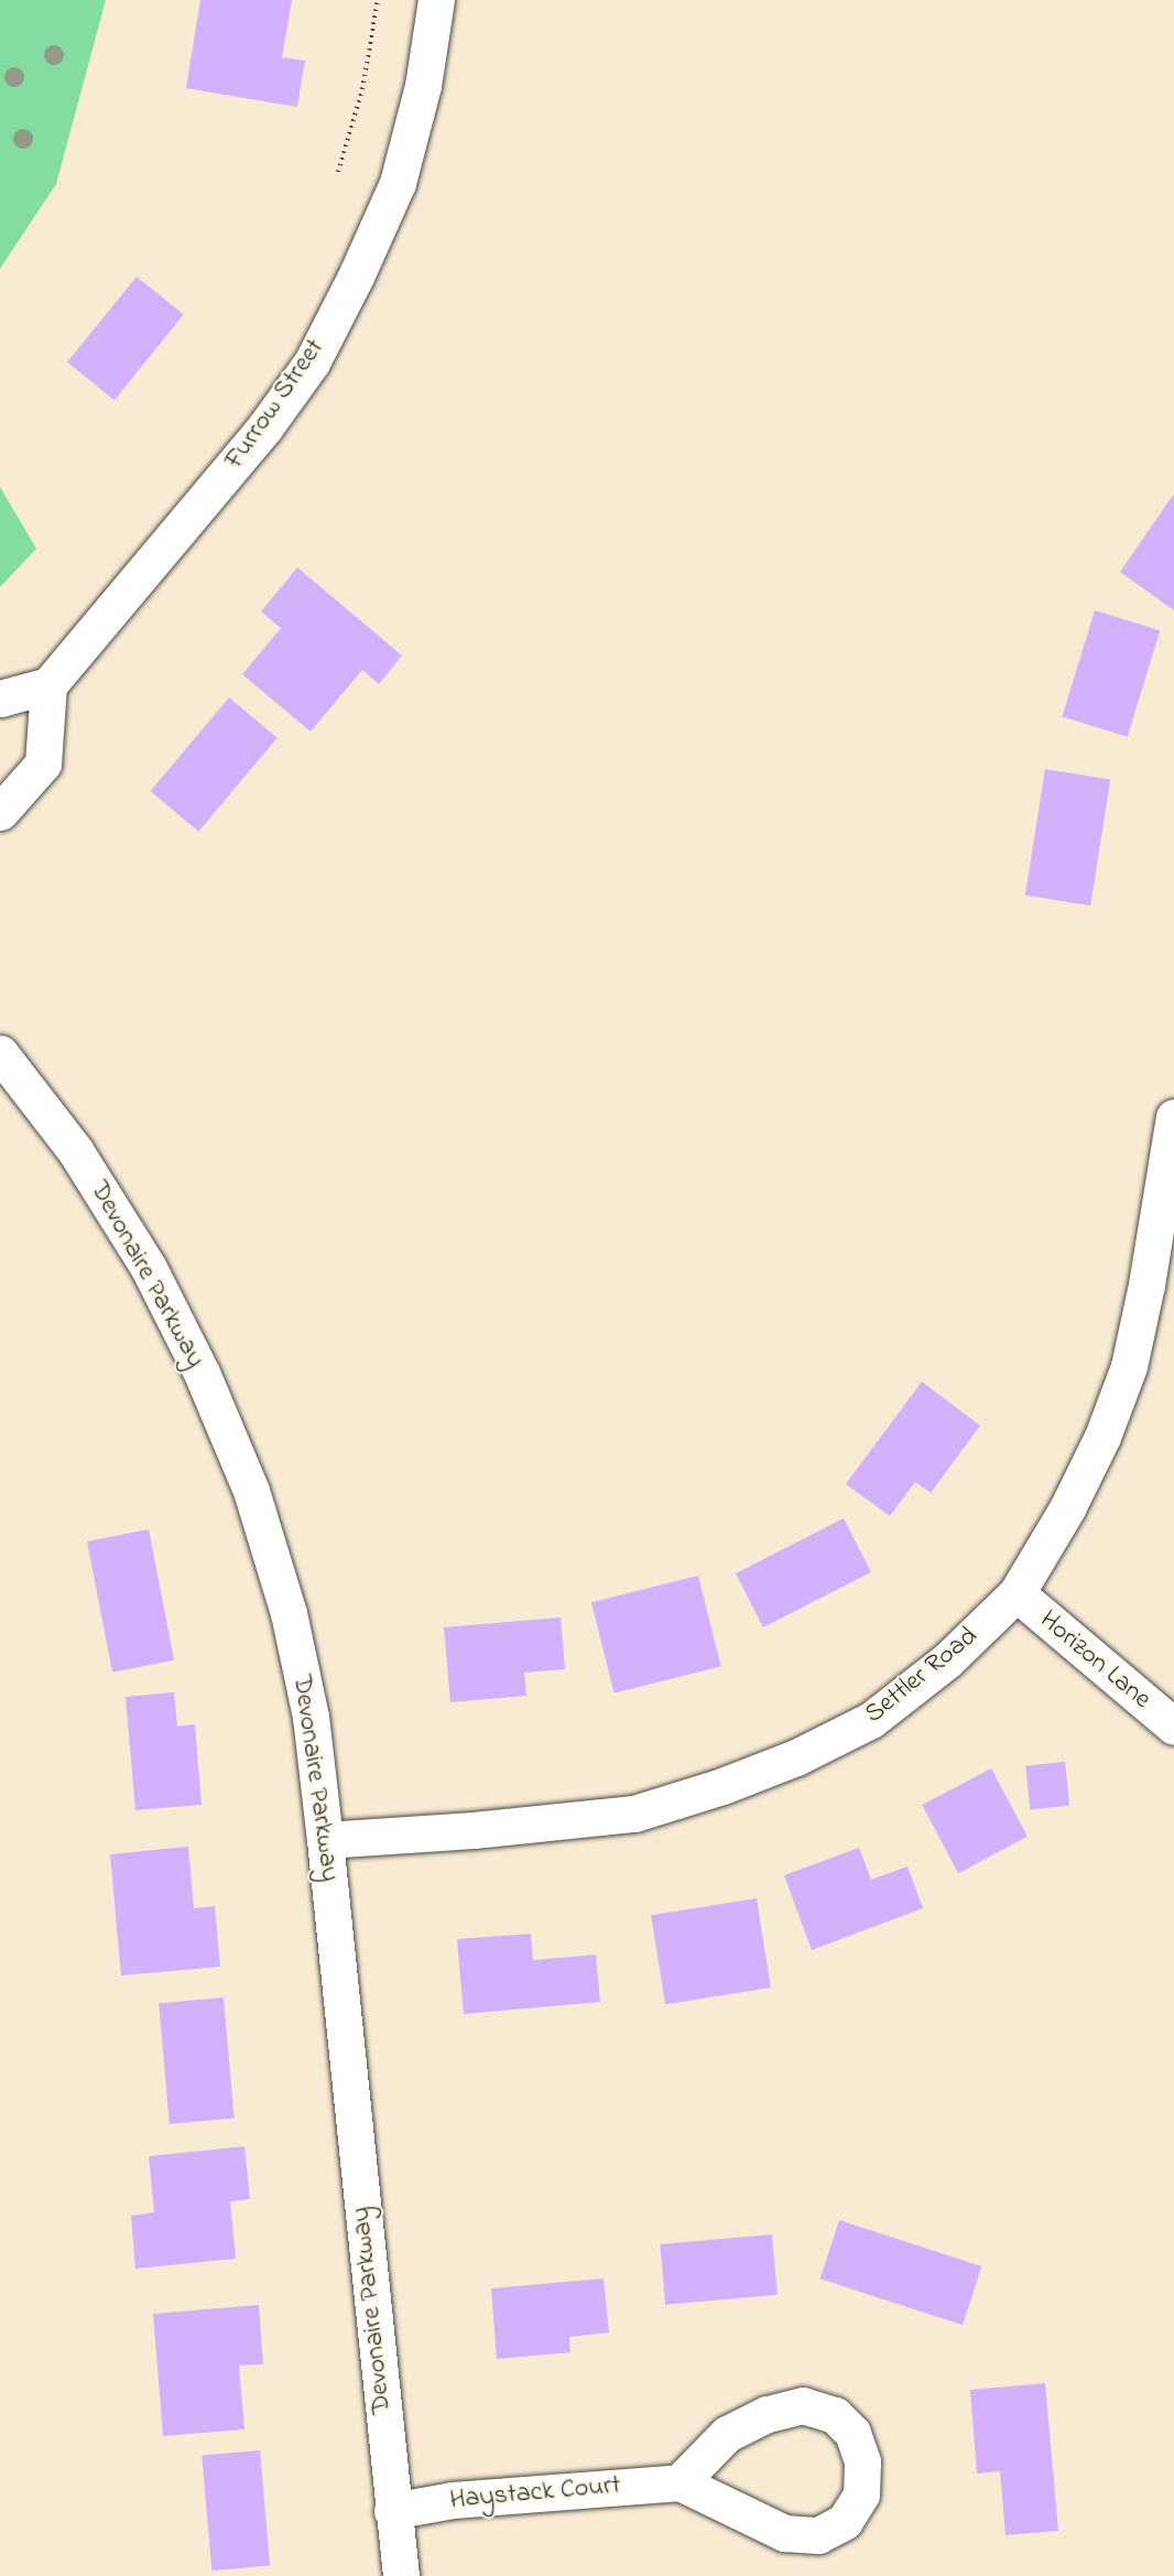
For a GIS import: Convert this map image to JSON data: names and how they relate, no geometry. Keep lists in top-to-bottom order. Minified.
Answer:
{"streets":{"street":["Furrow Street","Devonaire Parkway","Horizon Lane","Settler Road","Haystack Court"]},"crossings":[["Devonaire Parkway","Settler Road"],["Devonaire Parkway","Haystack Court"],["Horizon Lane","Settler Road"]]}
